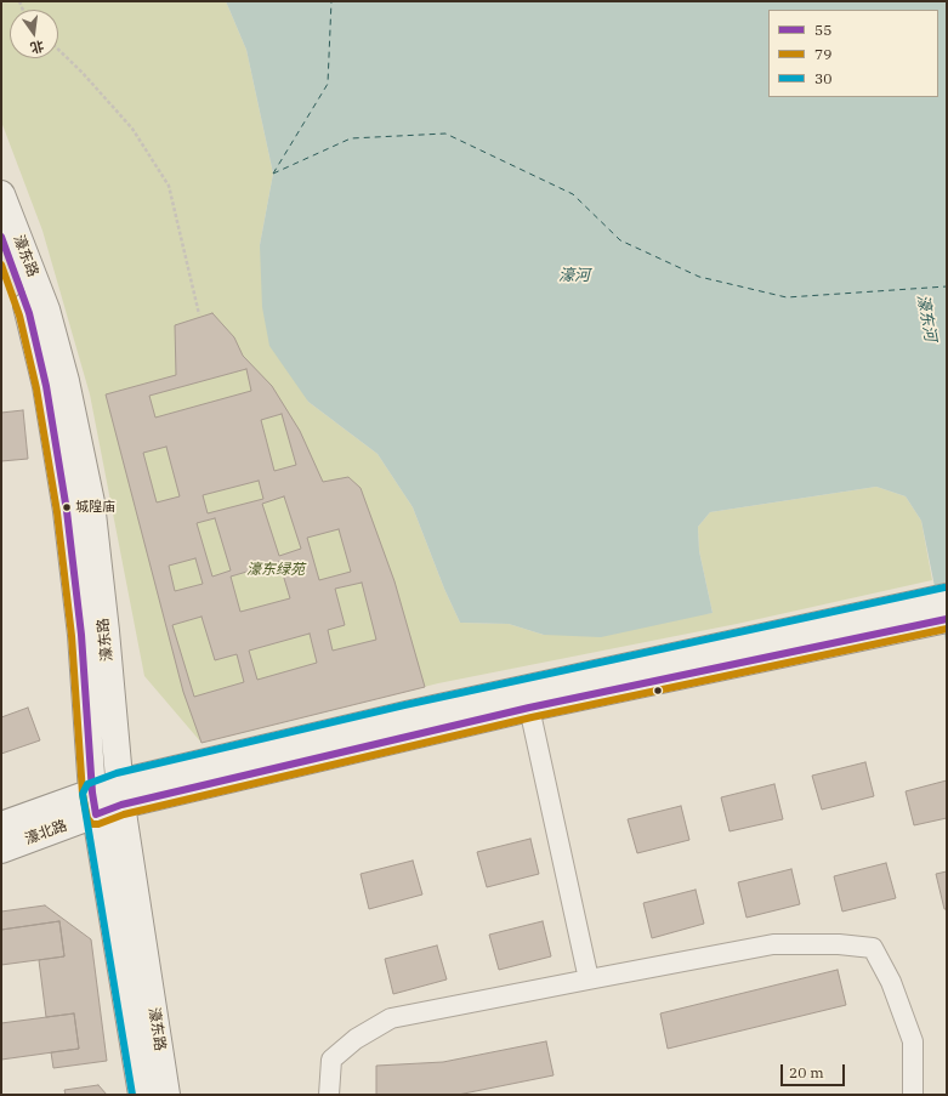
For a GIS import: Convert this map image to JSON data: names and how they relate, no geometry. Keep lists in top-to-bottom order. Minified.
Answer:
{"streets":{"street":["濠东路","濠北路"]},"crossings":[["濠东路","濠北路"]],"water":["濠河","濠东河"],"parks":["濠东绿苑"],"places":["城隍庙"],"lines":["transit line 55","transit line 79","transit line 30"],"legend":["55","79","30"],"scale_bar":"20 m","north":"bottom"}
